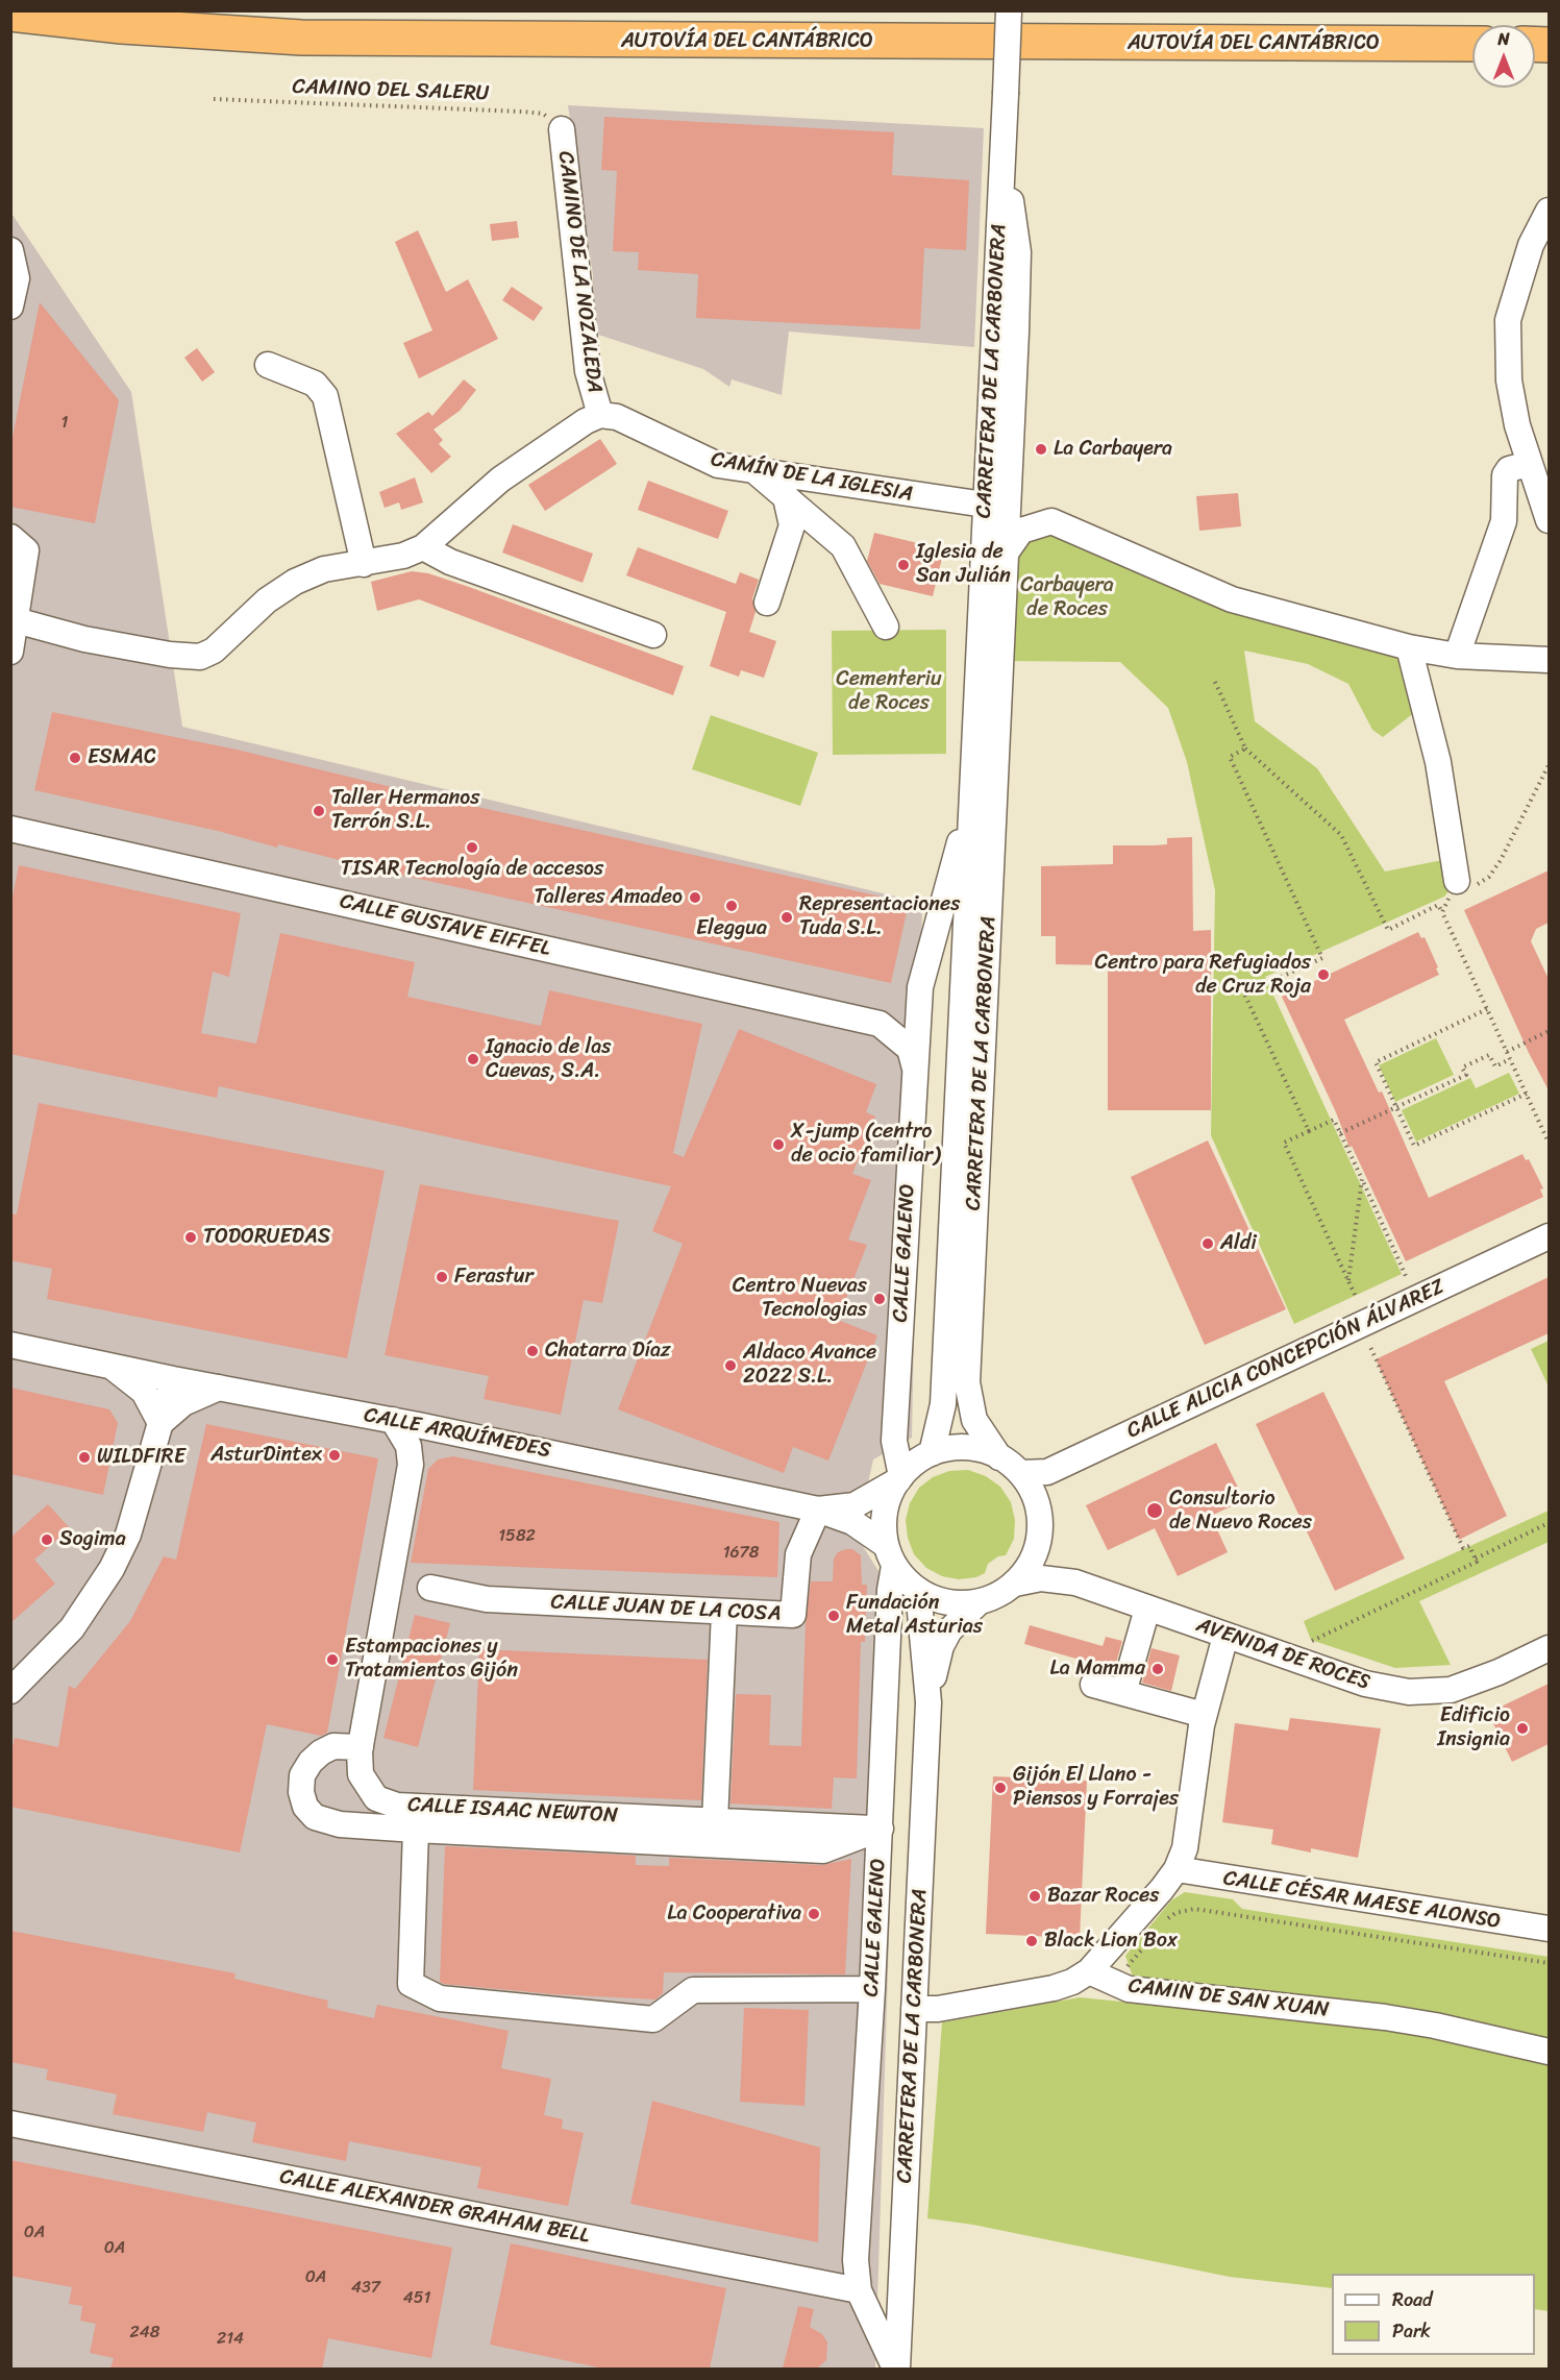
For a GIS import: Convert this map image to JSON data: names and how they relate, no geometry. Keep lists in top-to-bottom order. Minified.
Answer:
{"streets":{"highway":["AUTOVÍA DEL CANTÁBRICO"],"street":["CAMINO DE LA NOZALEDA","CARRETERA DE LA CARBONERA","CAMÍN DE LA IGLESIA","CALLE GUSTAVE EIFFEL","CALLE GALENO","CALLE ALICIA CONCEPCIÓN ÁLVAREZ","CALLE ARQUÍMEDES","CALLE JUAN DE LA COSA","AVENIDA DE ROCES","CALLE ISAAC NEWTON","CALLE CÉSAR MAESE ALONSO","CAMIN DE SAN XUAN","CALLE ALEXANDER GRAHAM BELL"],"path":["CAMINO DEL SALERU"]},"crossings":[["CAMINO DEL SALERU","CAMINO DE LA NOZALEDA"],["CAMINO DE LA NOZALEDA","CAMÍN DE LA IGLESIA"],["CARRETERA DE LA CARBONERA","CAMÍN DE LA IGLESIA"],["CARRETERA DE LA CARBONERA","CALLE GALENO"],["CARRETERA DE LA CARBONERA","CALLE ALICIA CONCEPCIÓN ÁLVAREZ"],["CARRETERA DE LA CARBONERA","CALLE ARQUÍMEDES"],["CARRETERA DE LA CARBONERA","AVENIDA DE ROCES"],["CALLE GUSTAVE EIFFEL","CALLE GALENO"],["CALLE GALENO","CALLE ALICIA CONCEPCIÓN ÁLVAREZ"],["CALLE GALENO","CALLE ARQUÍMEDES"],["CALLE GALENO","AVENIDA DE ROCES"],["CALLE GALENO","CALLE ISAAC NEWTON"],["CALLE GALENO","CALLE ALEXANDER GRAHAM BELL"],["CALLE ALICIA CONCEPCIÓN ÁLVAREZ","CALLE ARQUÍMEDES"],["CALLE ALICIA CONCEPCIÓN ÁLVAREZ","AVENIDA DE ROCES"],["CALLE ARQUÍMEDES","CALLE JUAN DE LA COSA"],["CALLE ARQUÍMEDES","AVENIDA DE ROCES"],["CALLE ARQUÍMEDES","CALLE ISAAC NEWTON"]],"parks":["Carbayera de Roces","Cementeriu de Roces"],"places":["La Carbayera","Iglesia de San Julián","ESMAC","Taller Hermanos Terrón S.L.","TISAR Tecnología de accesos","Talleres Amadeo","Eleggua","Representaciones Tuda S.L.","Centro para Refugiados de Cruz Roja","Ignacio de las Cuevas, S.A.","X-jump (centro de ocio familiar)","TODORUEDAS","Aldi","Ferastur","Centro Nuevas Tecnologias","Chatarra Díaz","Aldaco Avance 2022 S.L.","AsturDintex","WILDFIRE","Consultorio de Nuevo Roces","Sogima","Fundación Metal Asturias","Estampaciones y Tratamientos Gijón","La Mamma","Edificio Insignia","Gijón El Llano - Piensos y Forrajes","Bazar Roces","La Cooperativa","Black Lion Box"],"house_numbers":["1","1582","1678","0A","0A","0A","437","451","248","214"],"legend":["Road","Park"],"north":"top"}
